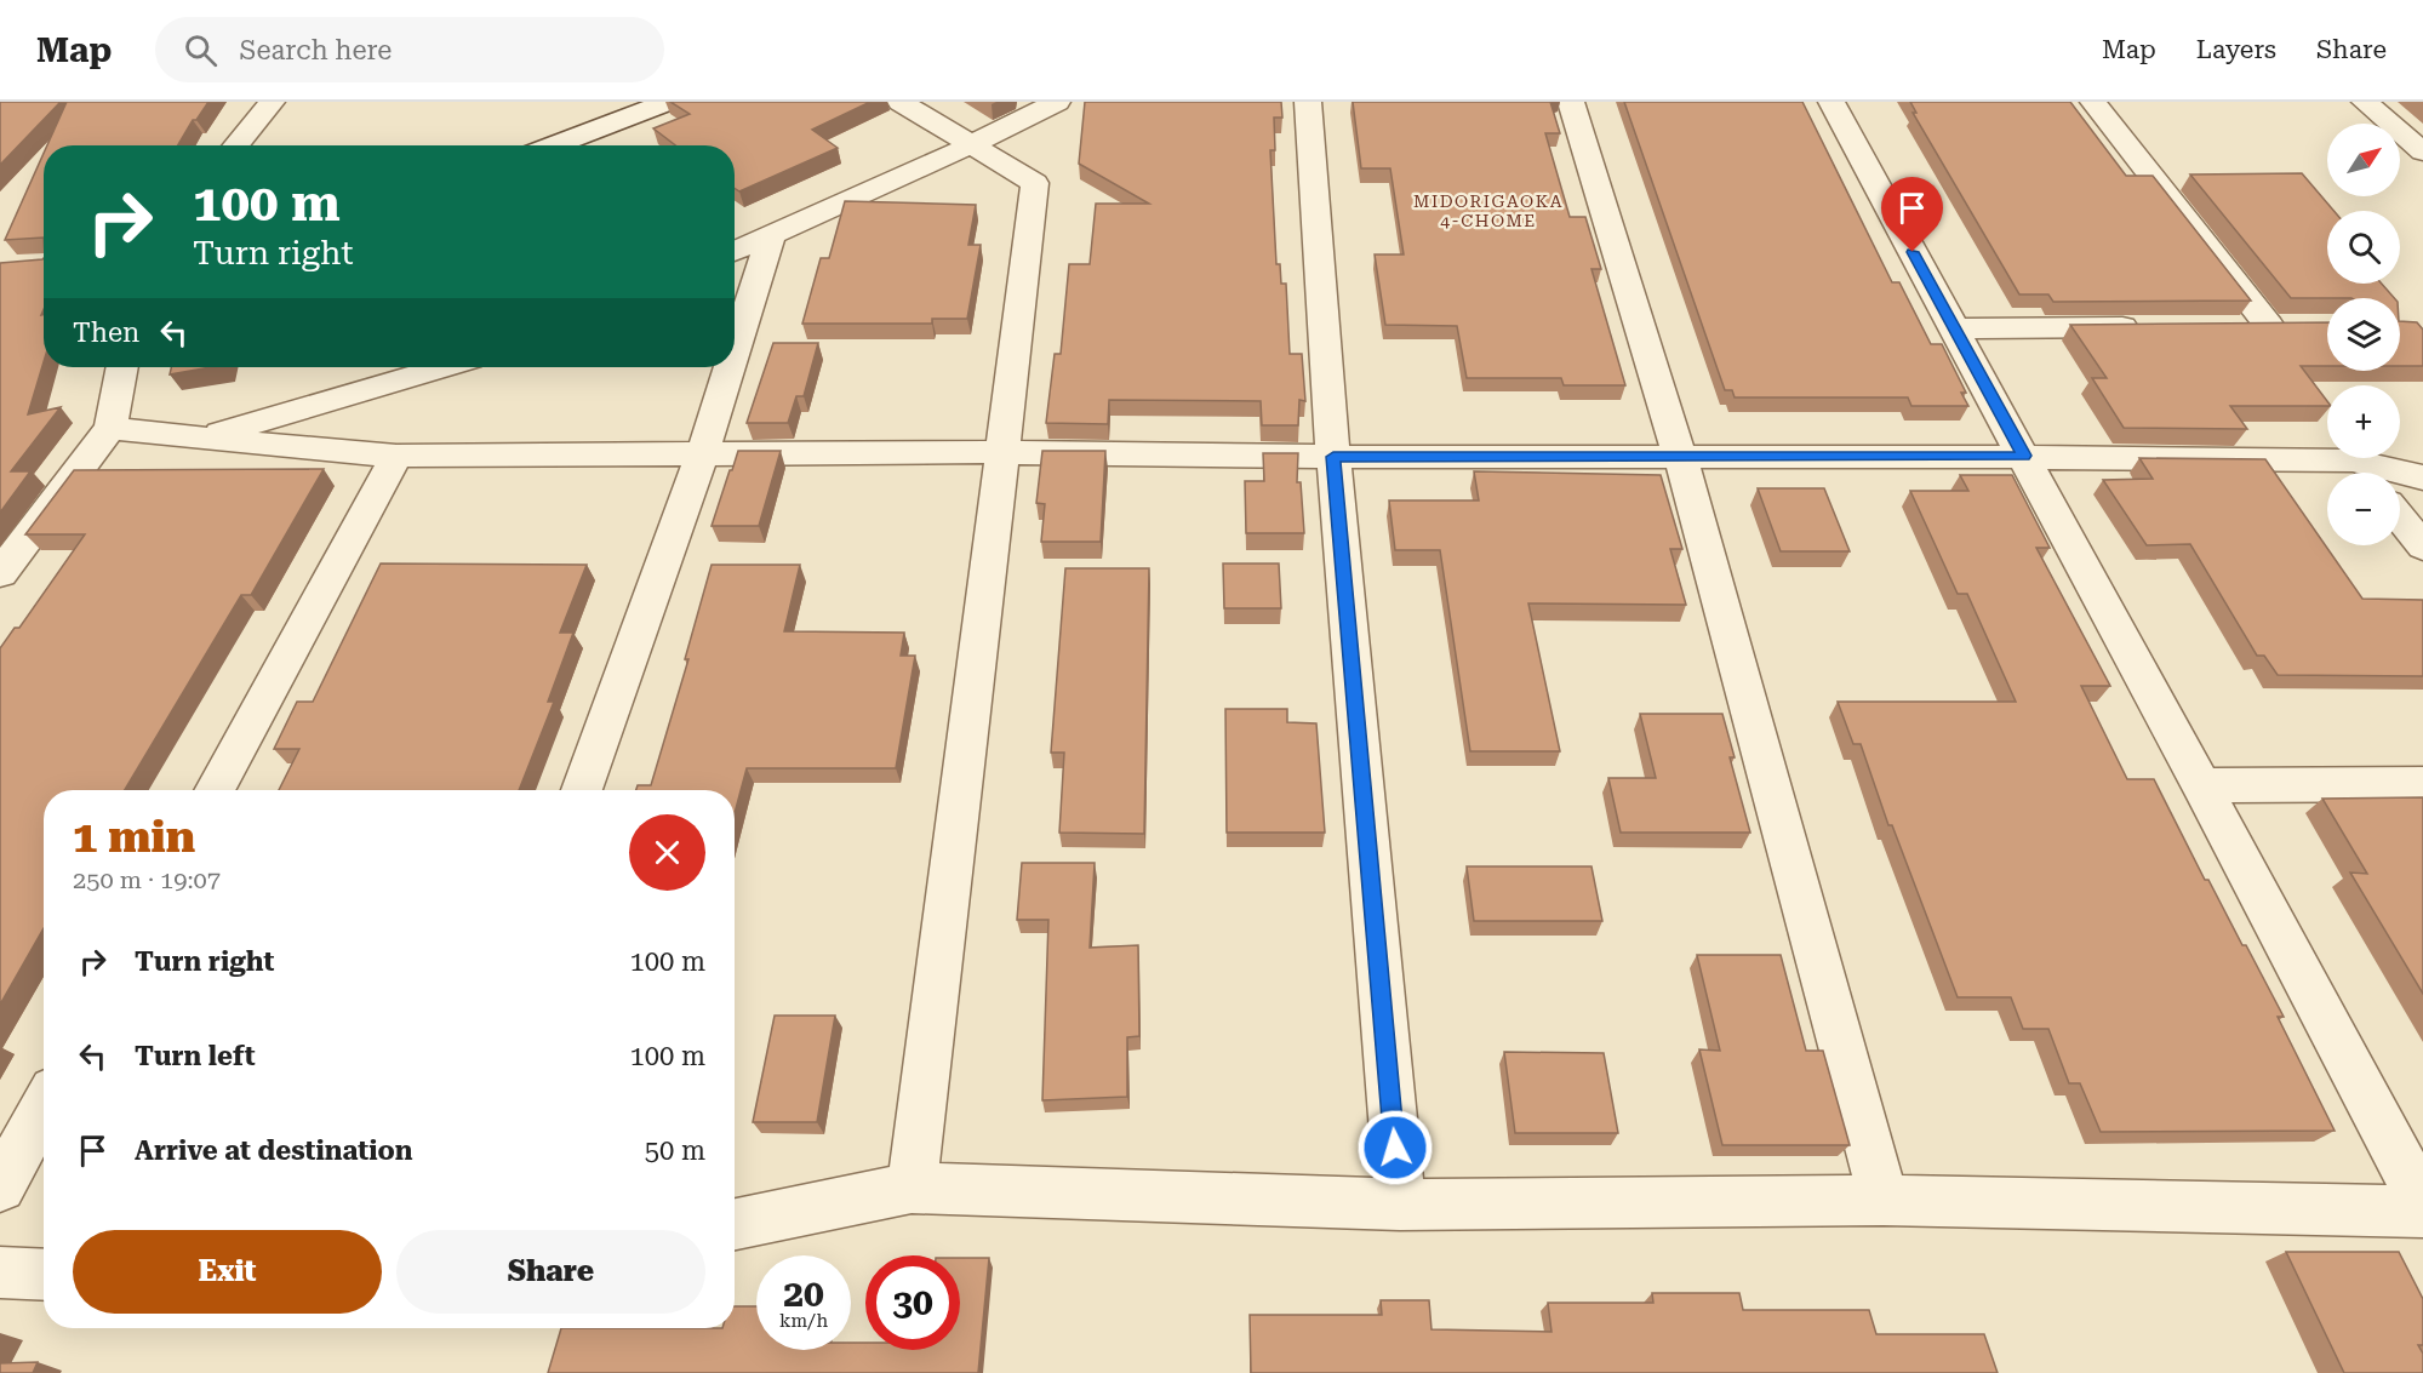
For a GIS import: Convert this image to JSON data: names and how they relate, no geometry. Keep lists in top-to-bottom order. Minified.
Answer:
{"districts":["MIDORIGAOKA 4-CHOME"],"north":"top right","page":{"header":"Map","search":"Search here","nav":["Map","Layers","Share"],"map_buttons":["+","−"],"turn":["100 m","Turn right"],"then":"Then","heading":["1 min","250 m · 19:07"],"list":[{"name":"Turn right","value":"100 m"},{"name":"Turn left","value":"100 m"},{"name":"Arrive at destination","value":"50 m"}],"buttons":["Exit","Share"],"speed":"20 km/h","limit":"30"}}
